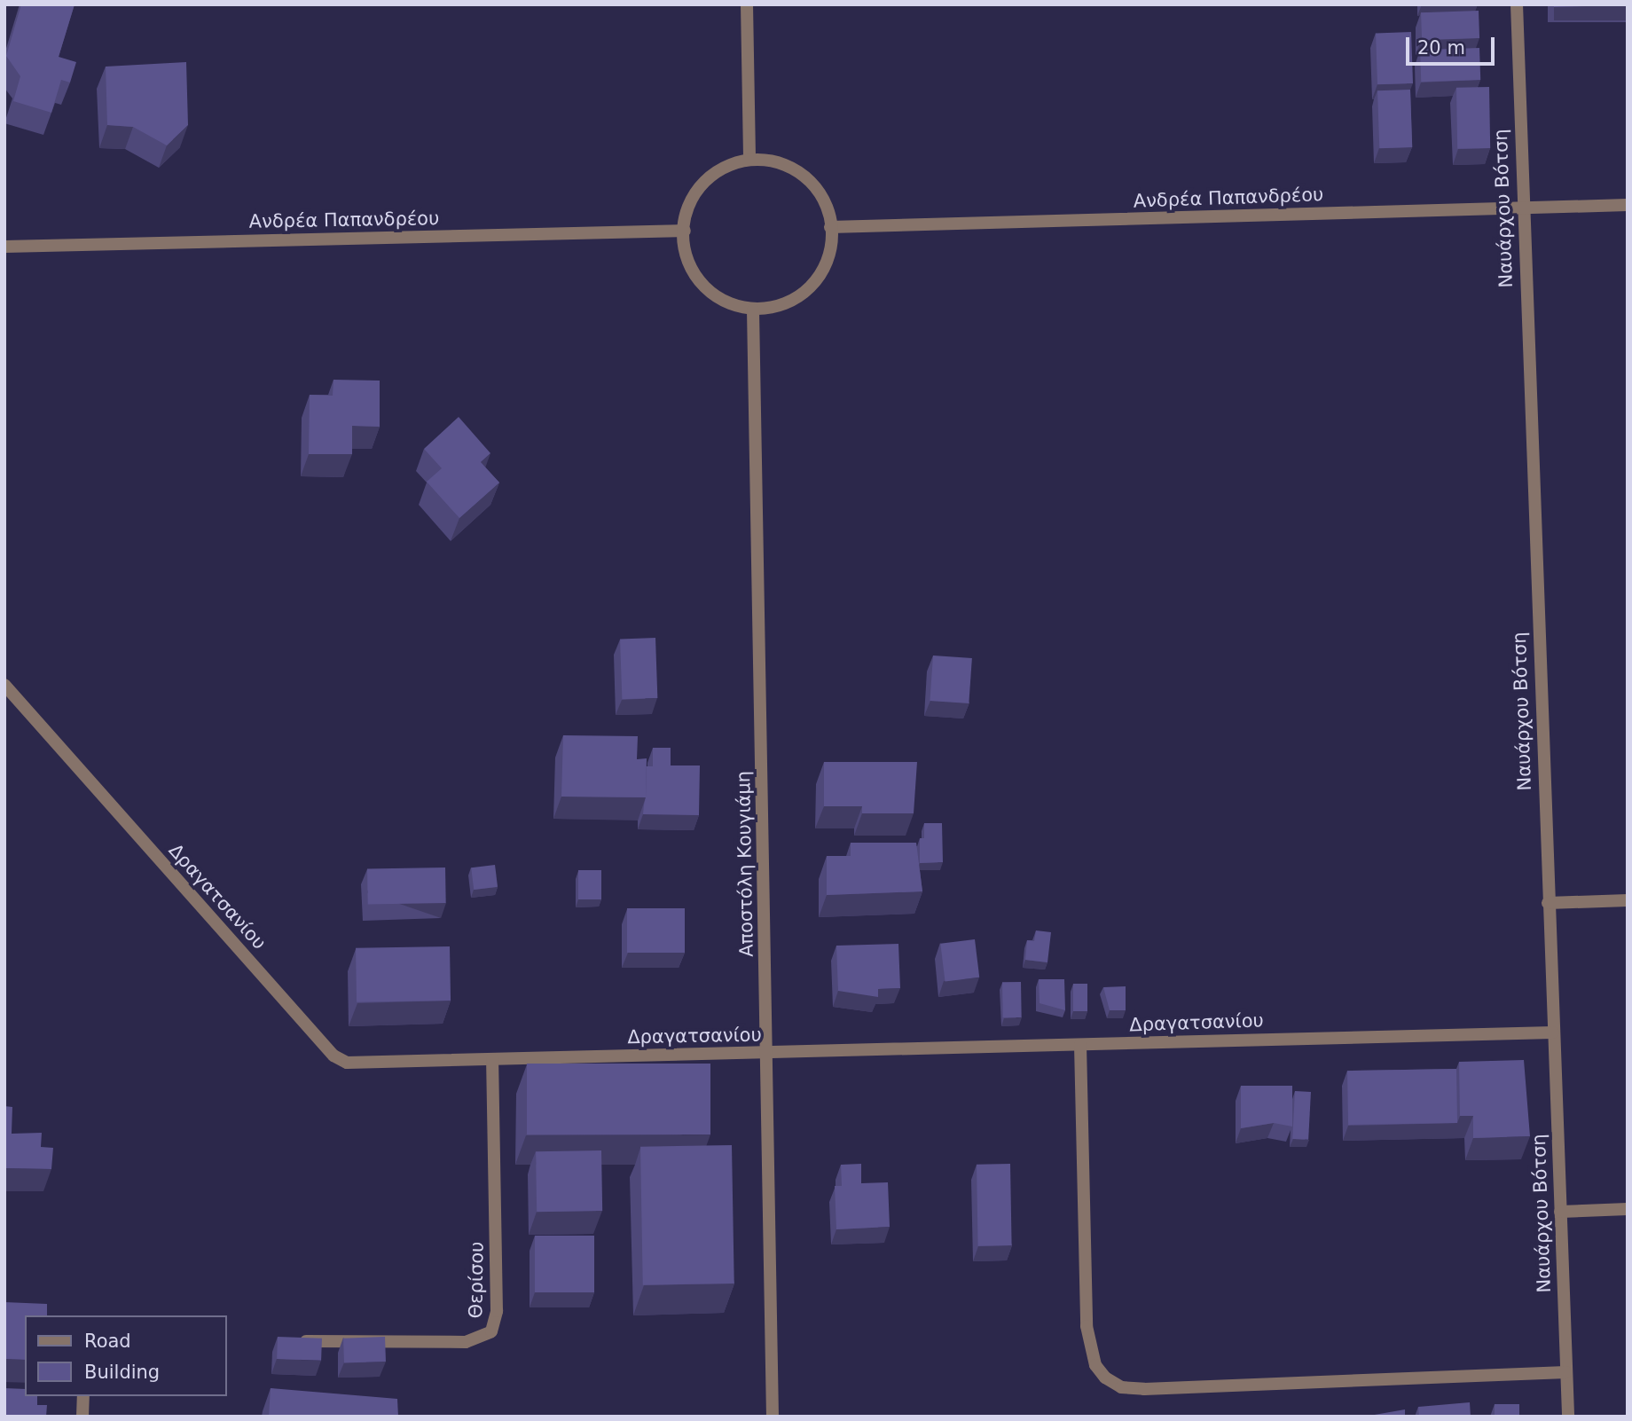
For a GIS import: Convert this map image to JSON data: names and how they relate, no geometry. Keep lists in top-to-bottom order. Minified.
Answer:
{"streets":{"street":["Ανδρέα Παπανδρέου","Ναυάρχου Βότση","Αποστόλη Κουγιάμη","Δραγατσανίου","Θερίσου"]},"crossings":[["Ανδρέα Παπανδρέου","Ναυάρχου Βότση"],["Ανδρέα Παπανδρέου","Αποστόλη Κουγιάμη"],["Ναυάρχου Βότση","Δραγατσανίου"],["Αποστόλη Κουγιάμη","Δραγατσανίου"],["Δραγατσανίου","Θερίσου"]],"legend":["Road","Building"],"scale_bar":"20 m"}
